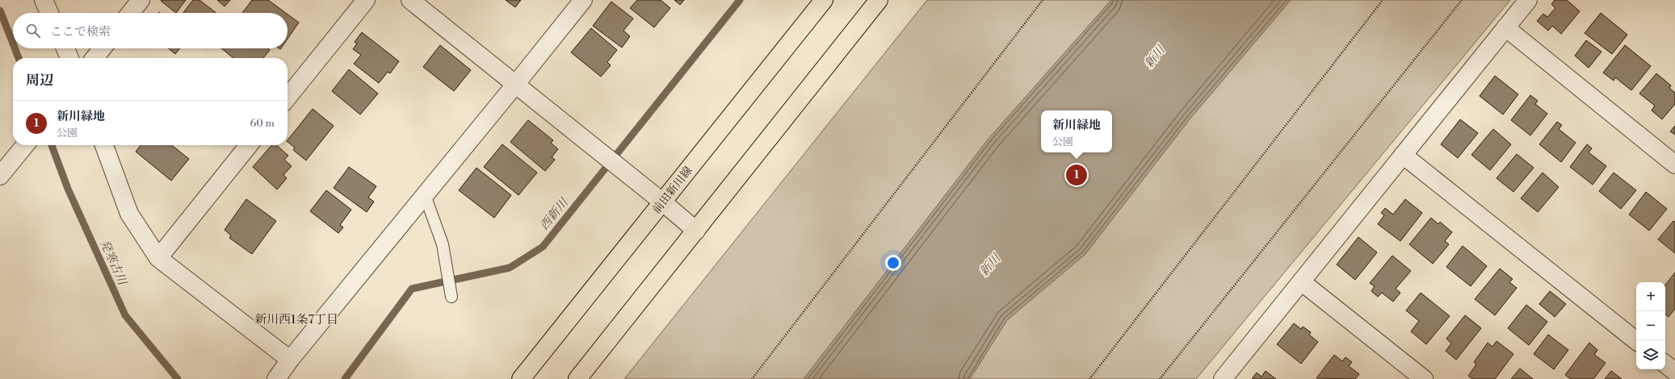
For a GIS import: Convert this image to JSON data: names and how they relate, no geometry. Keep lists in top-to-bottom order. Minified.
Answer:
{"streets":{"main road":["前田新川線"]},"districts":["新川西1条7丁目"],"water":["新川","西新川","発寒古川"],"page":{"search":"ここで検索","heading":"周辺","list":[{"mark":"1","name":"新川緑地","note":"公園","value":"60 m"}],"popup":["新川緑地","公園"],"pins":"1","map_buttons":["+","−"]}}
